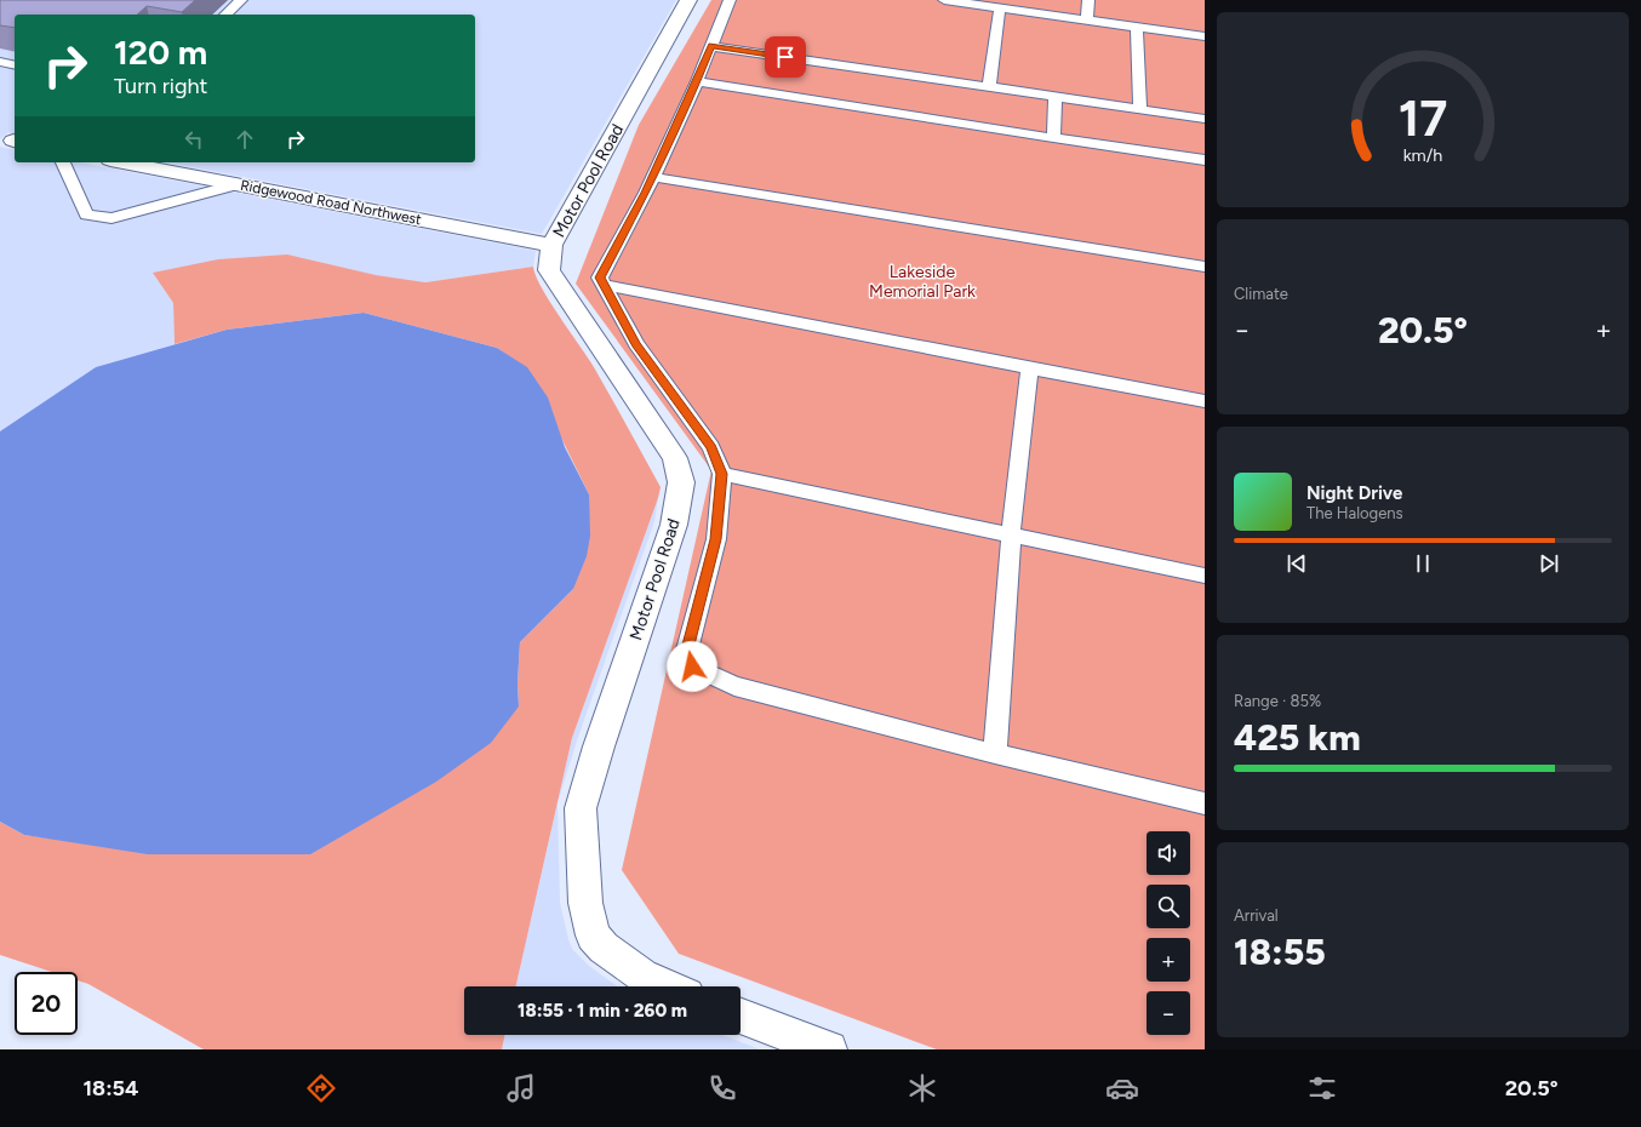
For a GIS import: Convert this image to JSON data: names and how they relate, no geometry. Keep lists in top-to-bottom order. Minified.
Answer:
{"streets":{"street":["Motor Pool Road","Ridgewood Road Northwest"]},"crossings":[["Motor Pool Road","Ridgewood Road Northwest"]],"parks":["Lakeside Memorial Park"],"page":{"turn":["120 m","Turn right"],"tile":["Climate",["Range · 85%","425 km"],["Arrival","18:55"]],"heat":["−","20.5°","+"],"song":["Night Drive","The Halogens"],"map_buttons":["+","−"],"limit":"20","trip":"18:55 · 1 min · 260 m","tabs":["18:54","20.5°"],"gauge":["17","km/h"]}}
